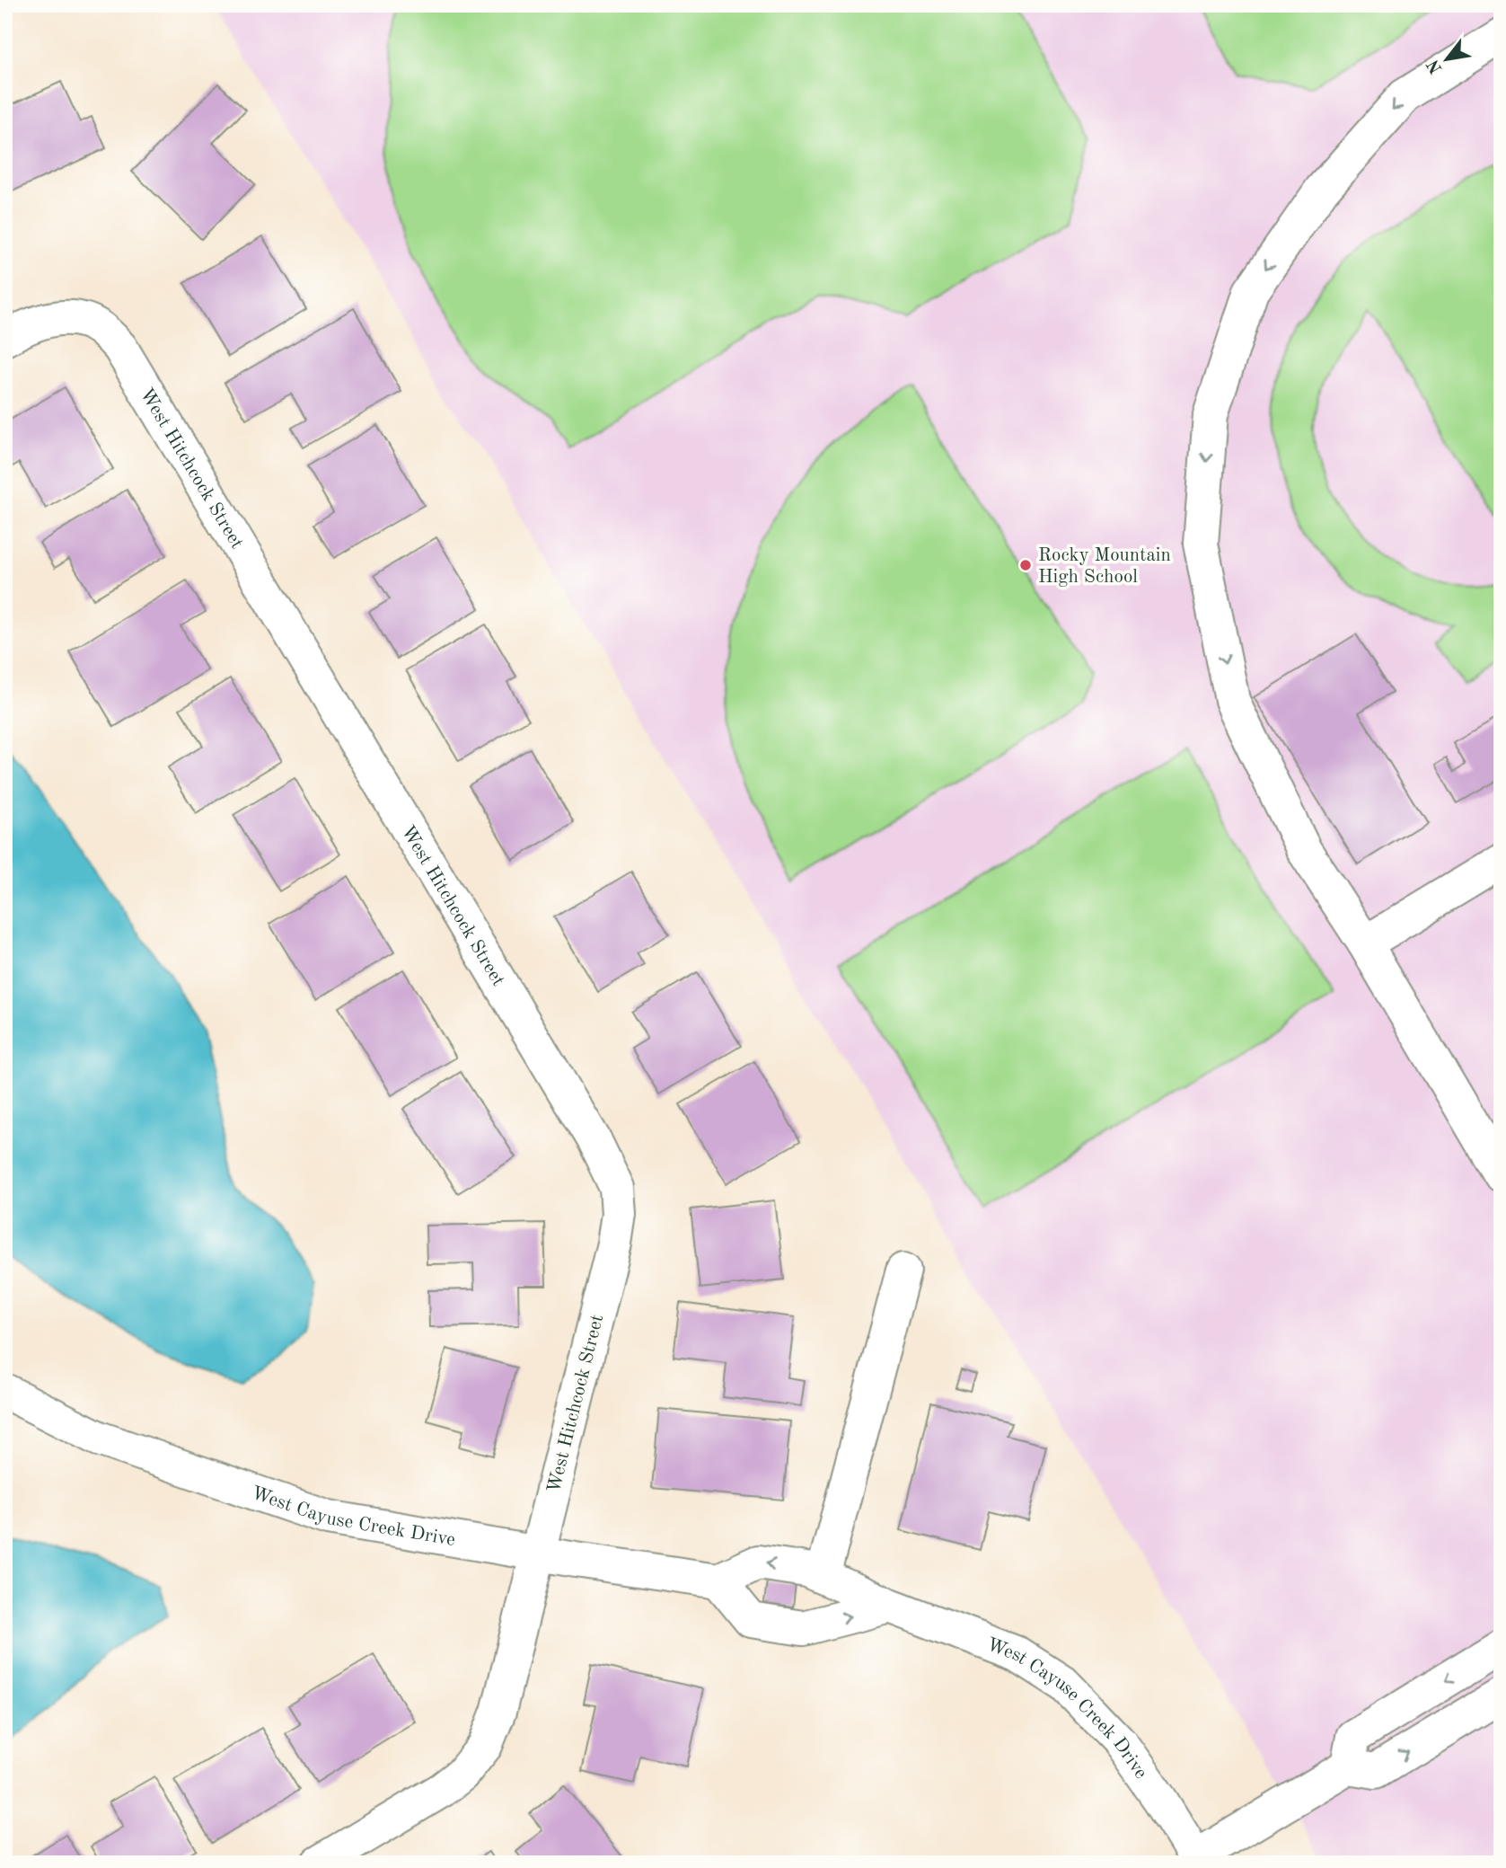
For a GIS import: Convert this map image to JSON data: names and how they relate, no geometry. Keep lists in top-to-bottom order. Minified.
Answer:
{"streets":{"street":["West Hitchcock Street","West Cayuse Creek Drive"]},"crossings":[["West Hitchcock Street","West Cayuse Creek Drive"]],"places":["Rocky Mountain High School"],"north":"bottom left"}
